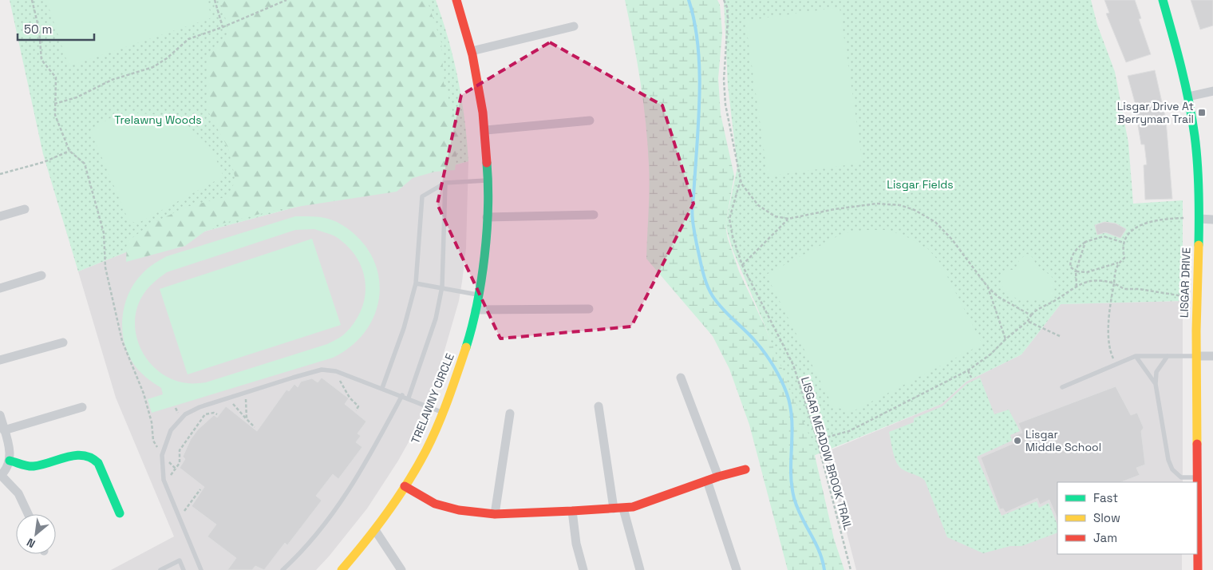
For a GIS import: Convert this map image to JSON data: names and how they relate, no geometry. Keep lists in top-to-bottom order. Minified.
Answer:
{"streets":{"street":["LISGAR DRIVE","TRELAWNY CIRCLE"],"path":["LISGAR MEADOW BROOK TRAIL"]},"parks":["Trelawny Woods","Lisgar Fields"],"places":{"transit":["Lisgar Drive At Berryman Trail"],"other":["Lisgar Middle School"]},"legend":["Fast","Slow","Jam"],"scale_bar":"50 m","north":"bottom left"}
